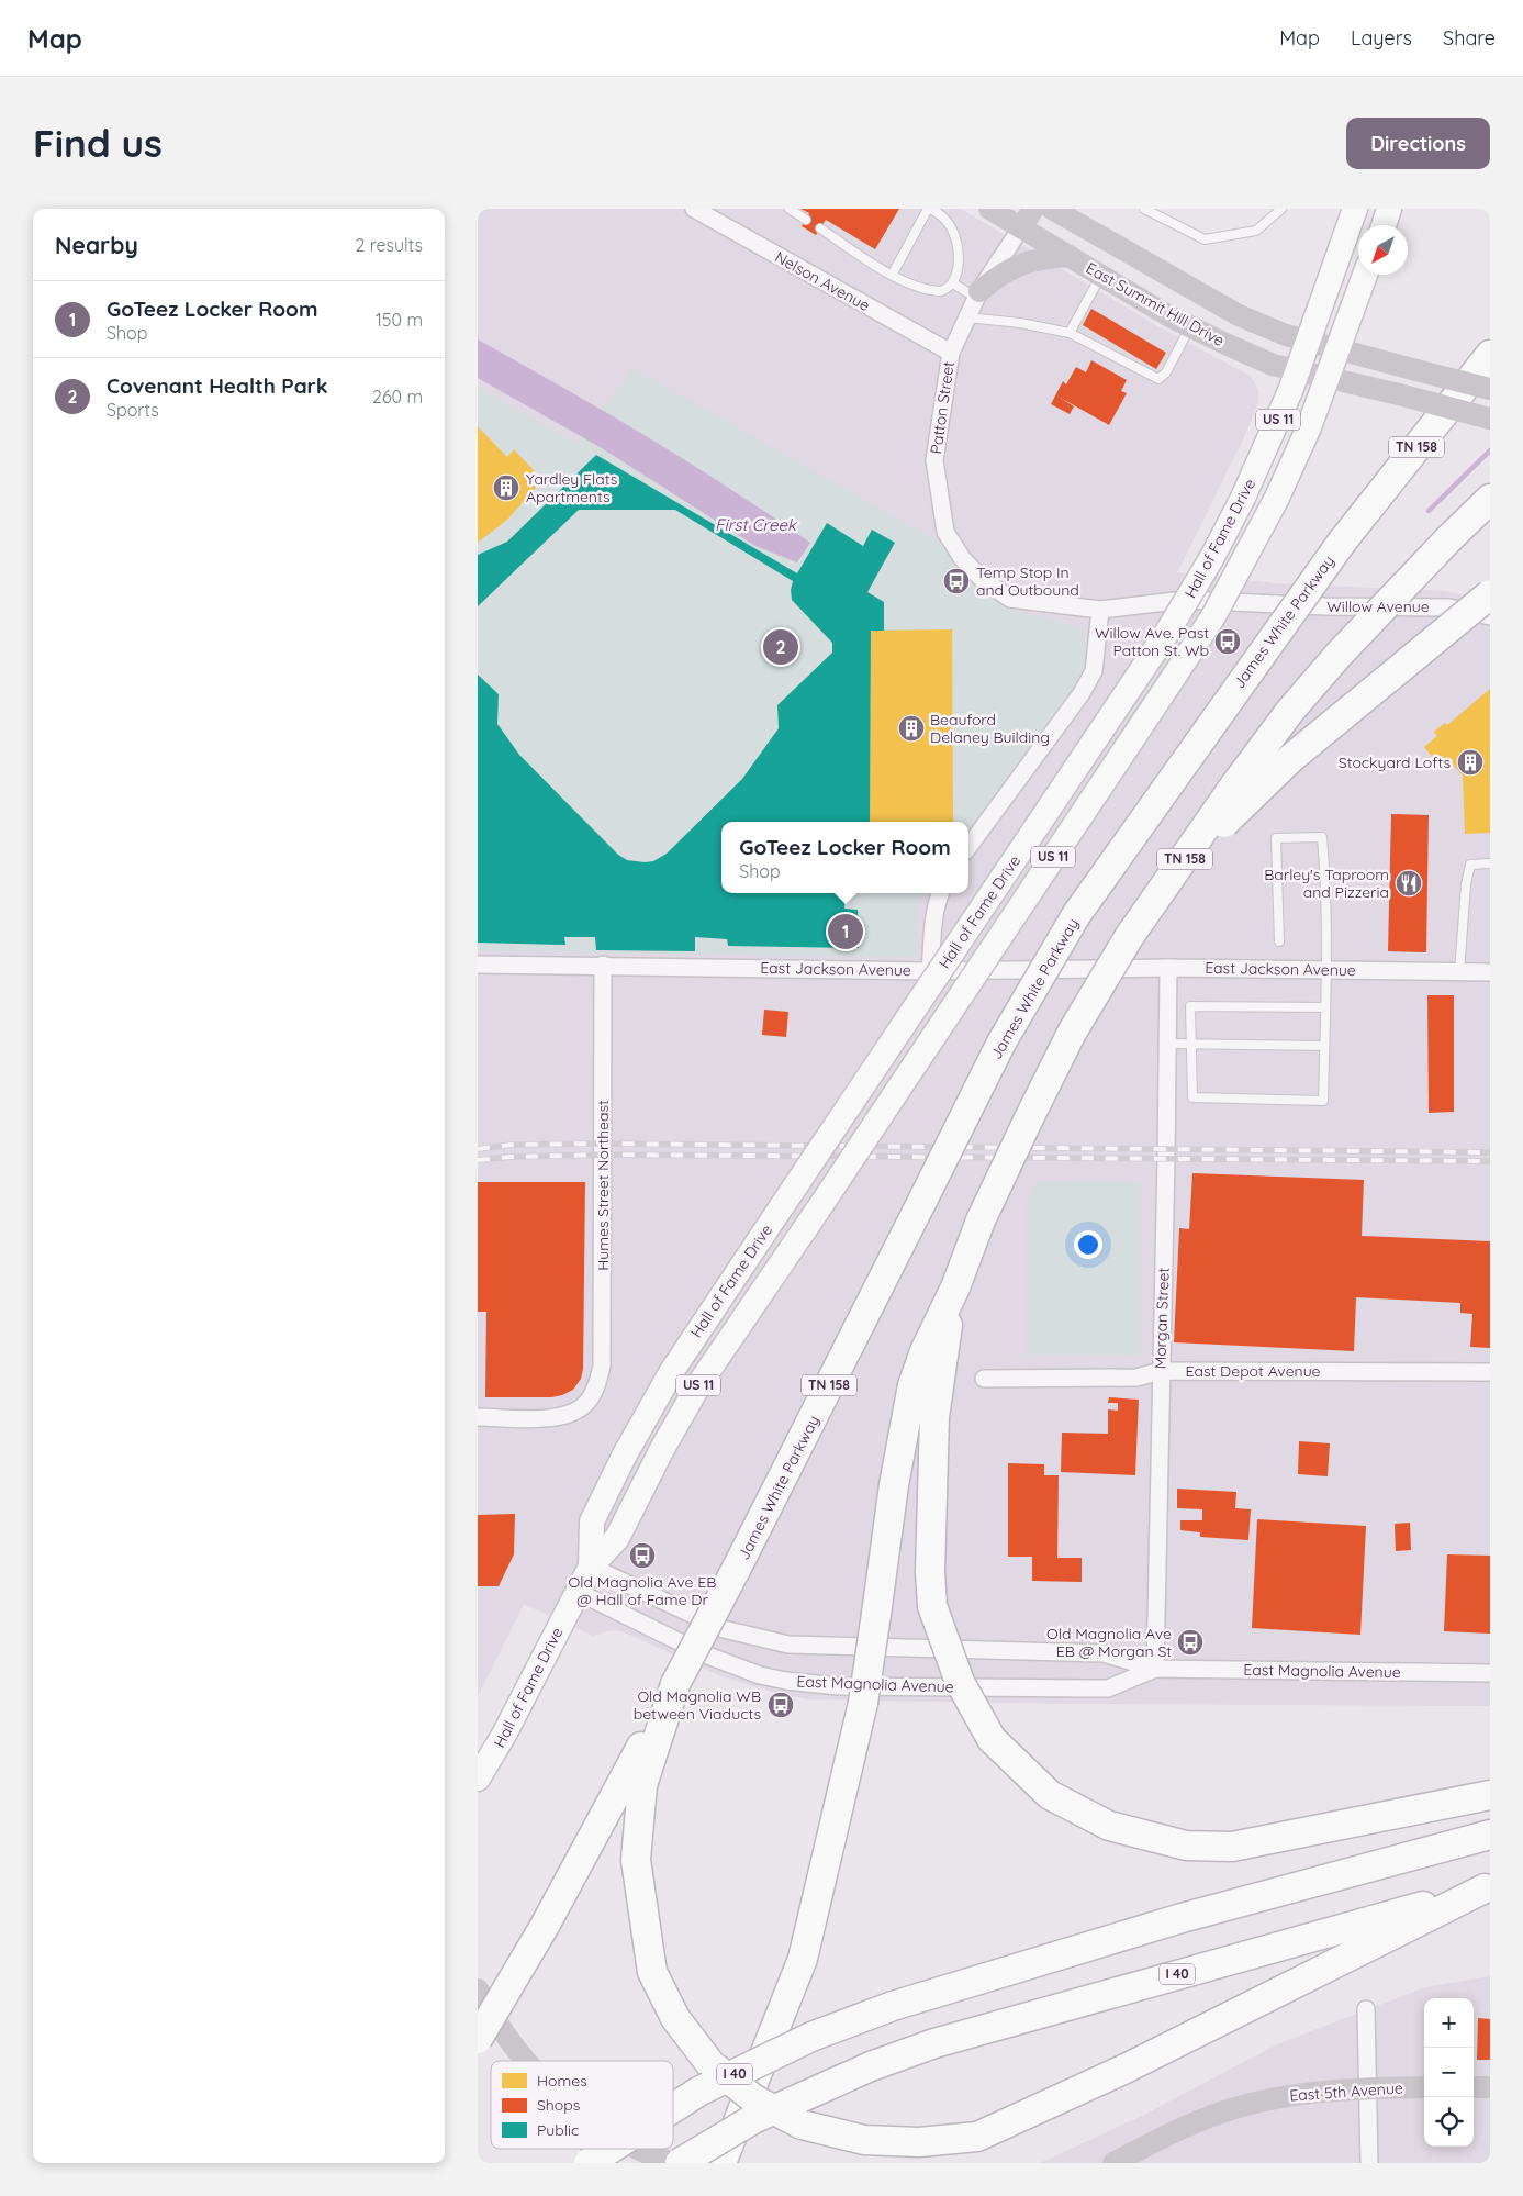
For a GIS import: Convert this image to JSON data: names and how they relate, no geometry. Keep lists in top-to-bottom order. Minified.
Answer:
{"streets":{"highway":["TN 158","James White Parkway","I 40"],"main road":["East Summit Hill Drive","US 11","Hall of Fame Drive","East 5th Avenue"],"street":["Nelson Avenue","Patton Street","Willow Avenue","East Jackson Avenue","Humes Street Northeast","Morgan Street","East Depot Avenue","East Magnolia Avenue"]},"crossings":[["Nelson Avenue","Patton Street"],["East Summit Hill Drive","Patton Street"],["East Summit Hill Drive","Hall of Fame Drive"],["Patton Street","Willow Avenue"],["Hall of Fame Drive","East Magnolia Avenue"],["East Jackson Avenue","Humes Street Northeast"],["East Jackson Avenue","Morgan Street"],["Morgan Street","East Depot Avenue"],["Morgan Street","East Magnolia Avenue"]],"water":["First Creek"],"places":{"building":["Yardley Flats Apartments","Beauford Delaney Building","Stockyard Lofts"],"bus stop":["Temp Stop In and Outbound","Willow Ave. Past Patton St. Wb","Old Magnolia Ave EB @ Hall of Fame Dr","Old Magnolia Ave EB @ Morgan St","Old Magnolia WB between Viaducts"],"restaurant":["Barley's Taproom and Pizzeria"]},"legend":["Homes","Shops","Public"],"north":"bottom left","page":{"header":"Map","nav":["Map","Layers","Share"],"buttons":"Directions","title":"Find us","heading":["Nearby","2 results"],"list":[{"mark":"1","name":"GoTeez Locker Room","note":"Shop","value":"150 m"},{"mark":"2","name":"Covenant Health Park","note":"Sports","value":"260 m"}],"pins":["2","1"],"popup":["GoTeez Locker Room","Shop"],"map_buttons":["+","−"]}}
